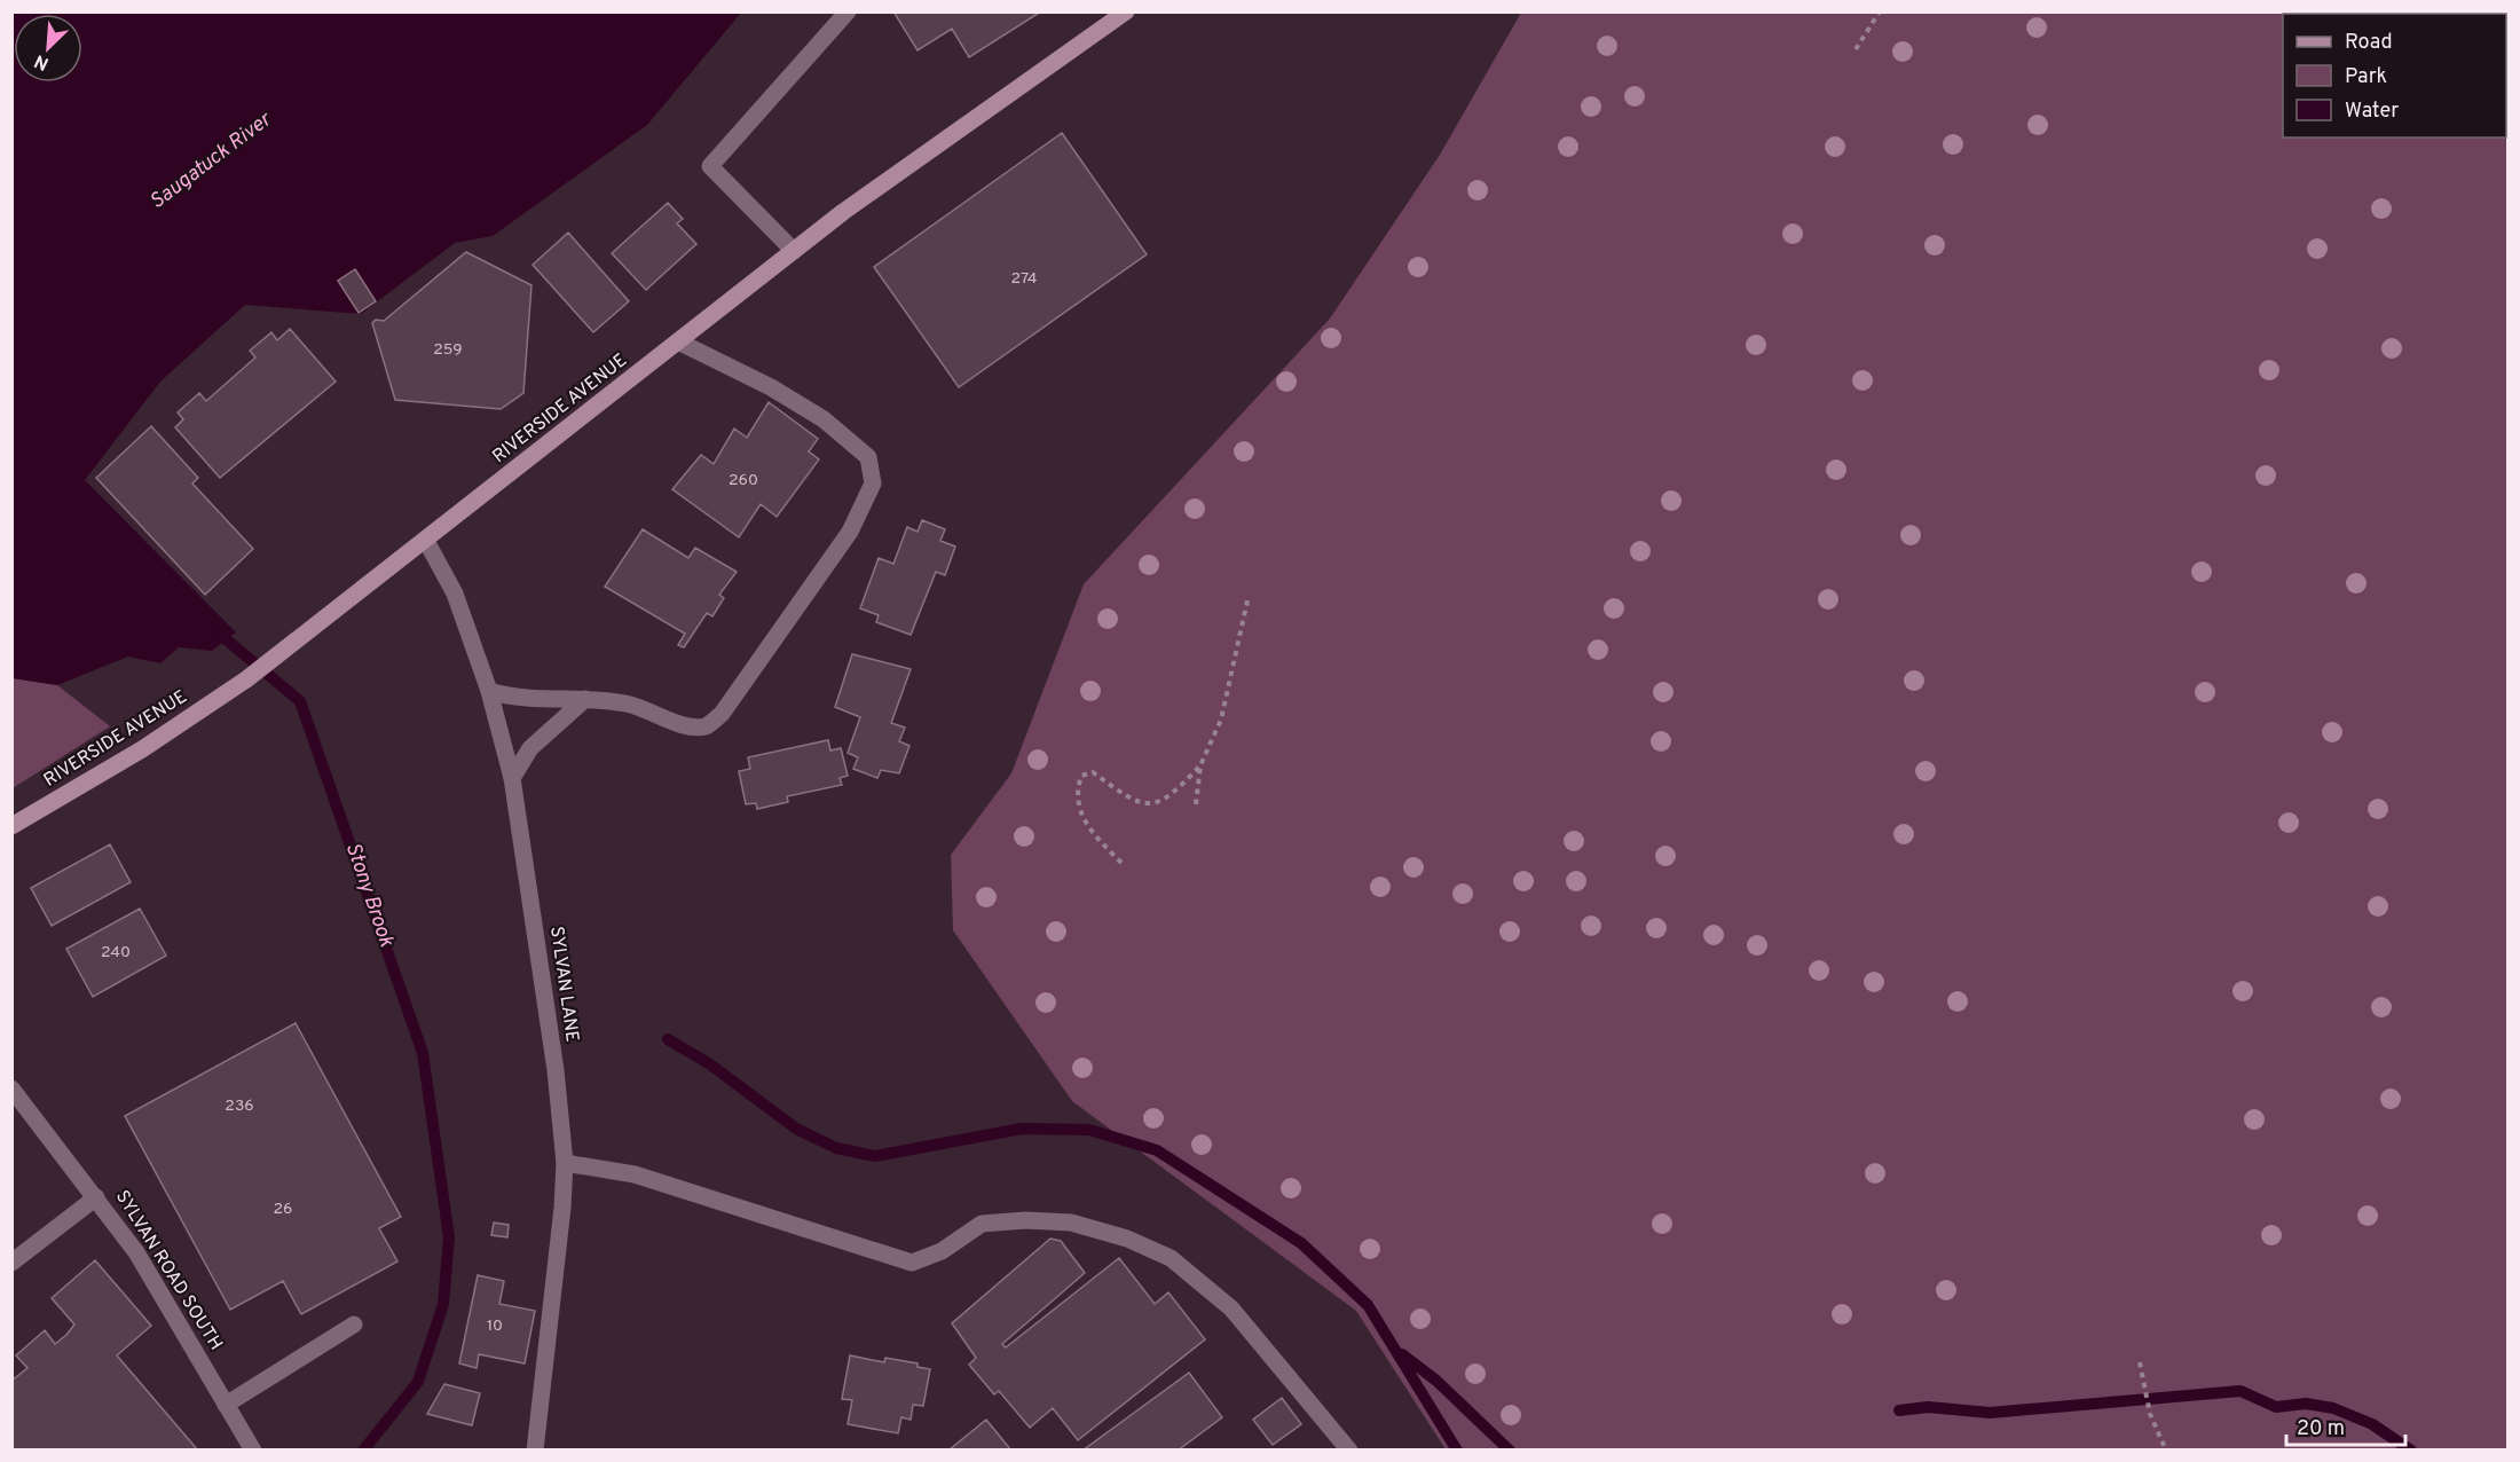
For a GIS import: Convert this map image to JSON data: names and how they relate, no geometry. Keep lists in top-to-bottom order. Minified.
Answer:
{"streets":{"main road":["RIVERSIDE AVENUE"],"street":["SYLVAN LANE","SYLVAN ROAD SOUTH"]},"crossings":[["RIVERSIDE AVENUE","SYLVAN LANE"]],"water":["Saugatuck River","Stony Brook"],"house_numbers":["274","259","260","240","236","26","10"],"legend":["Road","Park","Water"],"scale_bar":"20 m","north":"bottom left"}
